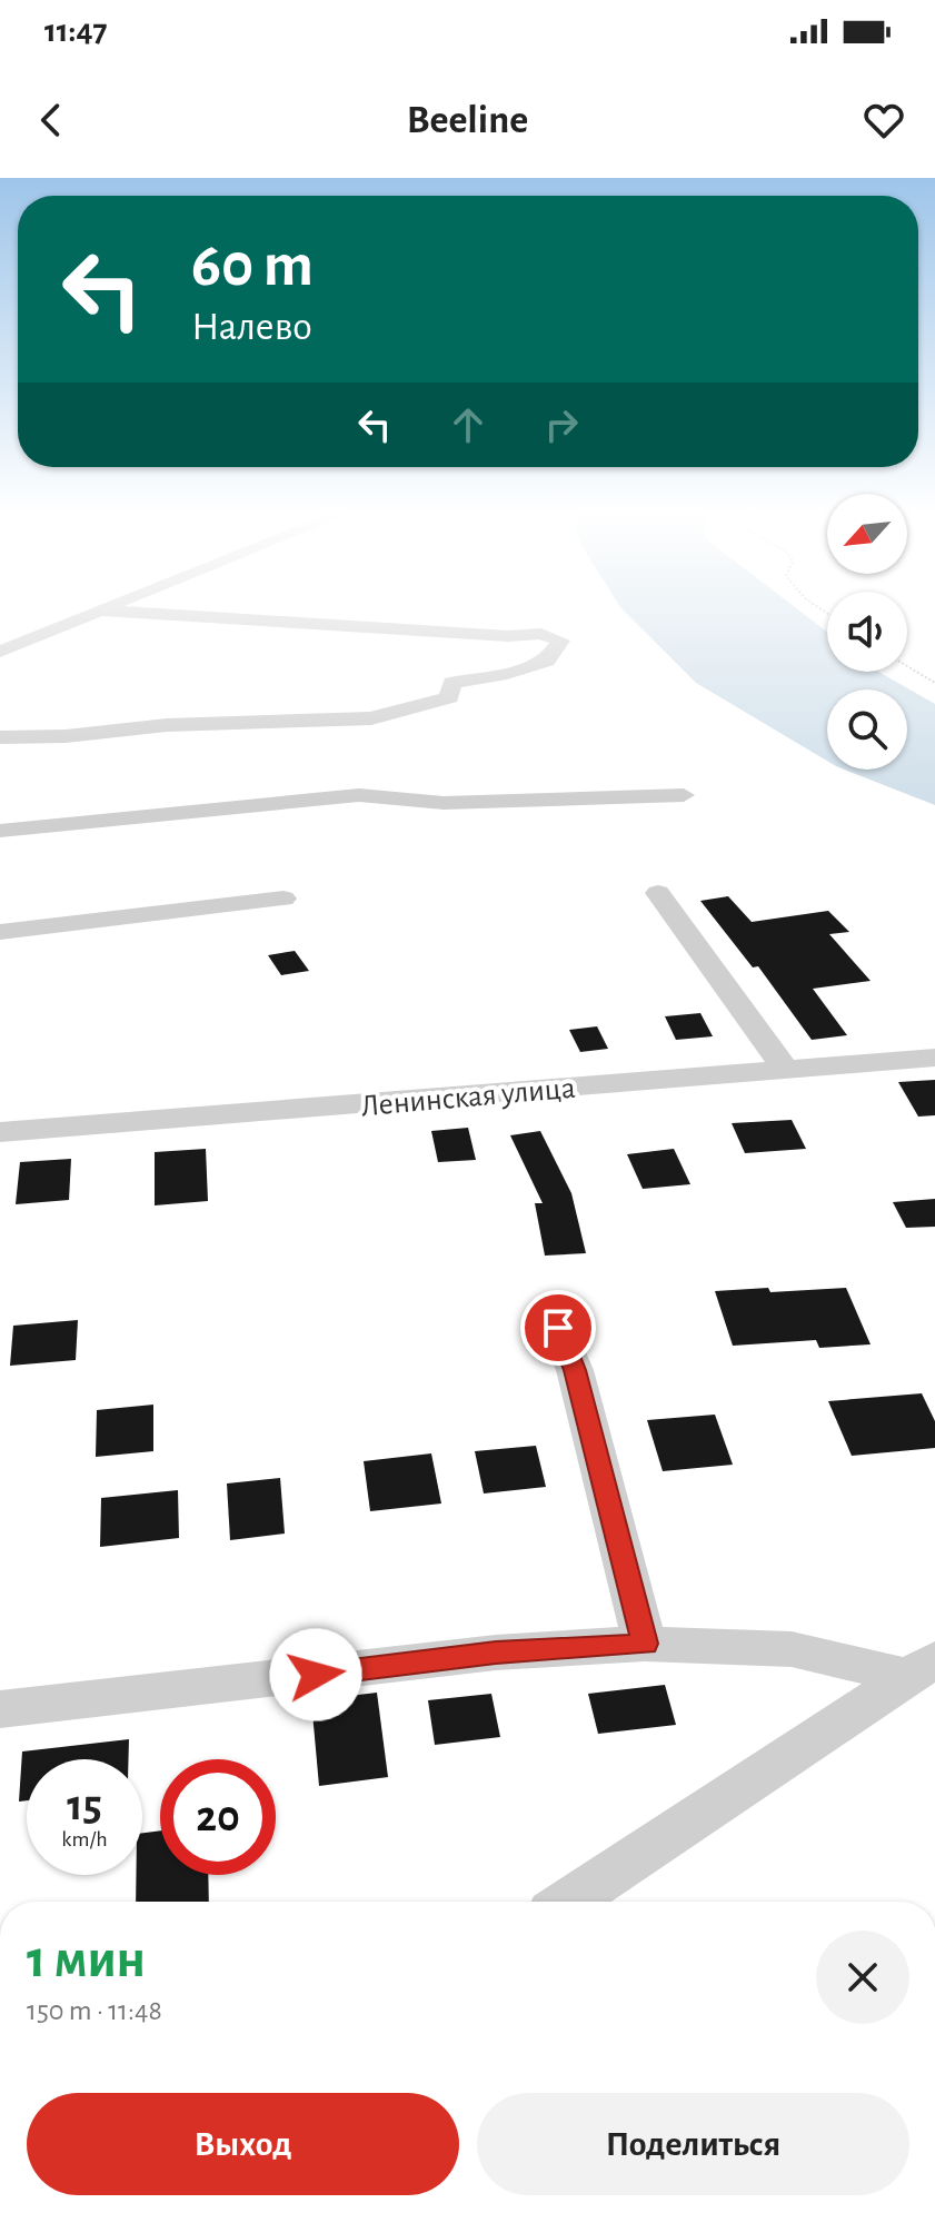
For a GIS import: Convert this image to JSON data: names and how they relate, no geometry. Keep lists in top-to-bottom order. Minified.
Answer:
{"streets":{"street":["Ленинская улица"]},"north":"bottom left","page":{"status":"11:47","header":"Beeline","turn":["60 m","Налево"],"speed":"15 km/h","limit":"20","heading":["1 мин","150 m · 11:48"],"buttons":["Выход","Поделиться"]}}
